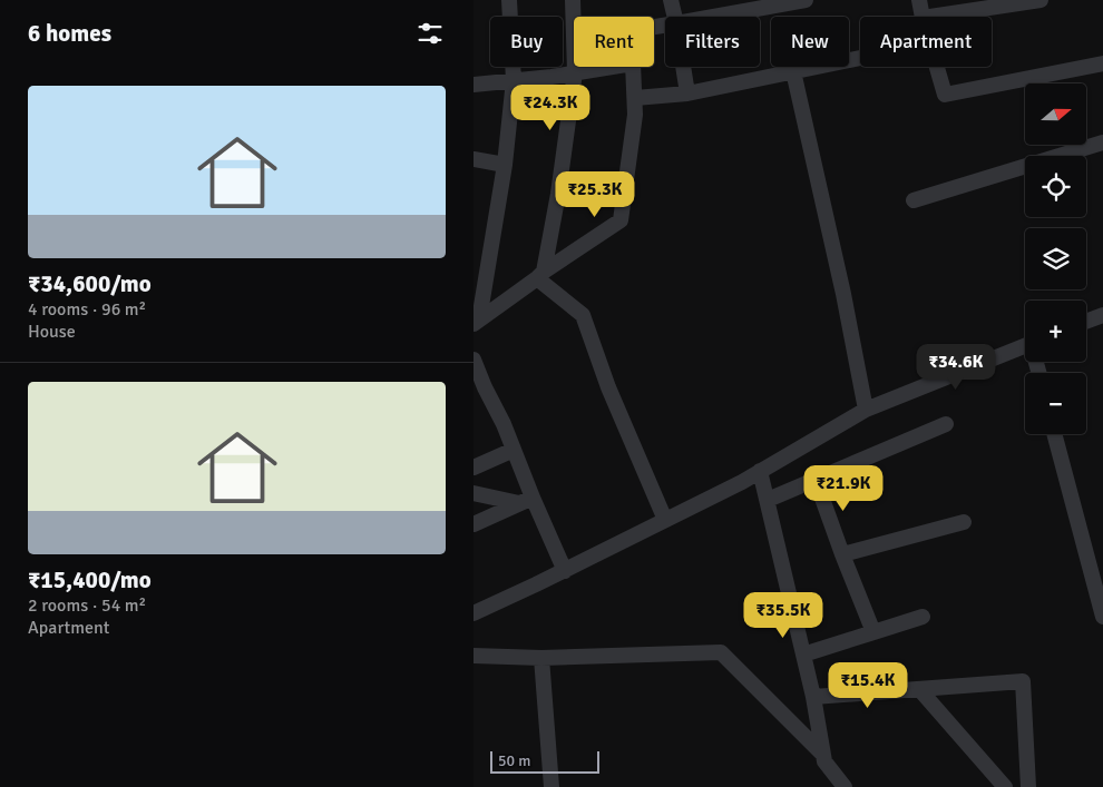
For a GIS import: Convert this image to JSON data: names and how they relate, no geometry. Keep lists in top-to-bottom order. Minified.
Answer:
{"scale_bar":"50 m","north":"right","page":{"heading":"6 homes","chip":["Buy","Rent","Filters","New","Apartment"],"list":[{"name":"₹34,600/mo","note":"4 rooms · 96 m² · House"},{"name":"₹15,400/mo","note":"2 rooms · 54 m² · Apartment"}],"map_buttons":["+","−"],"price":["₹24.3K","₹25.3K","₹34.6K","₹21.9K","₹35.5K","₹15.4K"],"scale":"50 m"}}
